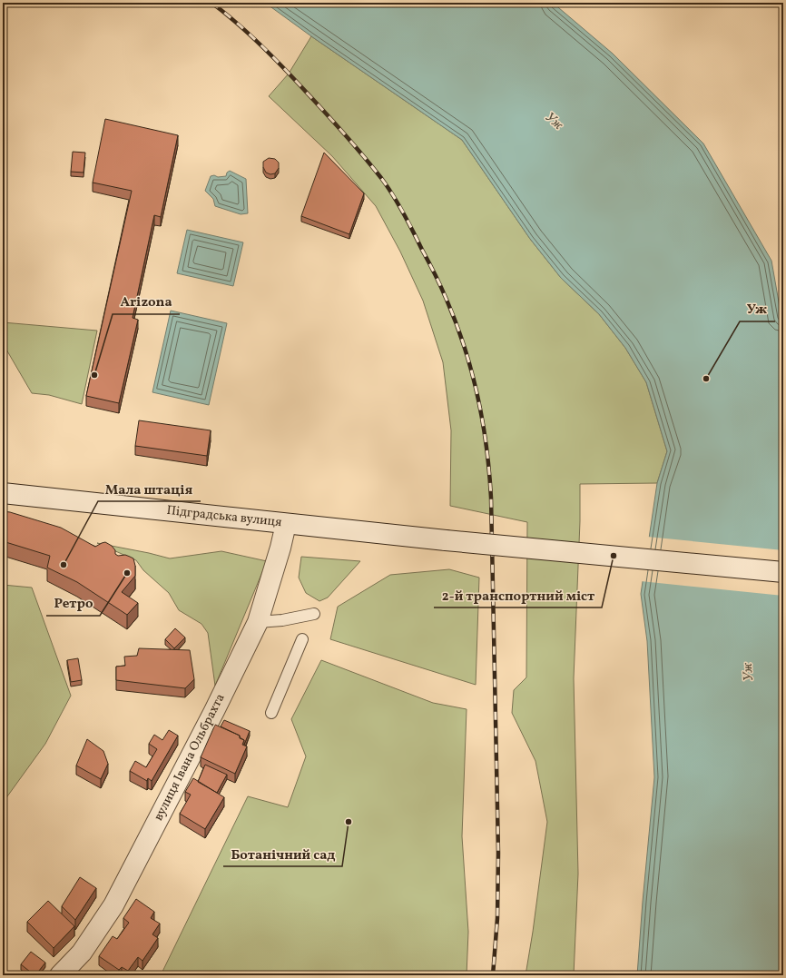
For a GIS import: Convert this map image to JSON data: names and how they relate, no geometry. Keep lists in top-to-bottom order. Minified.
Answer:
{"streets":{"main road":["Підградська вулиця","вулиця Івана Ольбрахта"]},"crossings":[["Підградська вулиця","вулиця Івана Ольбрахта"]],"water":["Уж"],"places":["Arizona","Уж","2-й транспортний міст","Мала штація","Ретро","Ботанічний сад"]}
